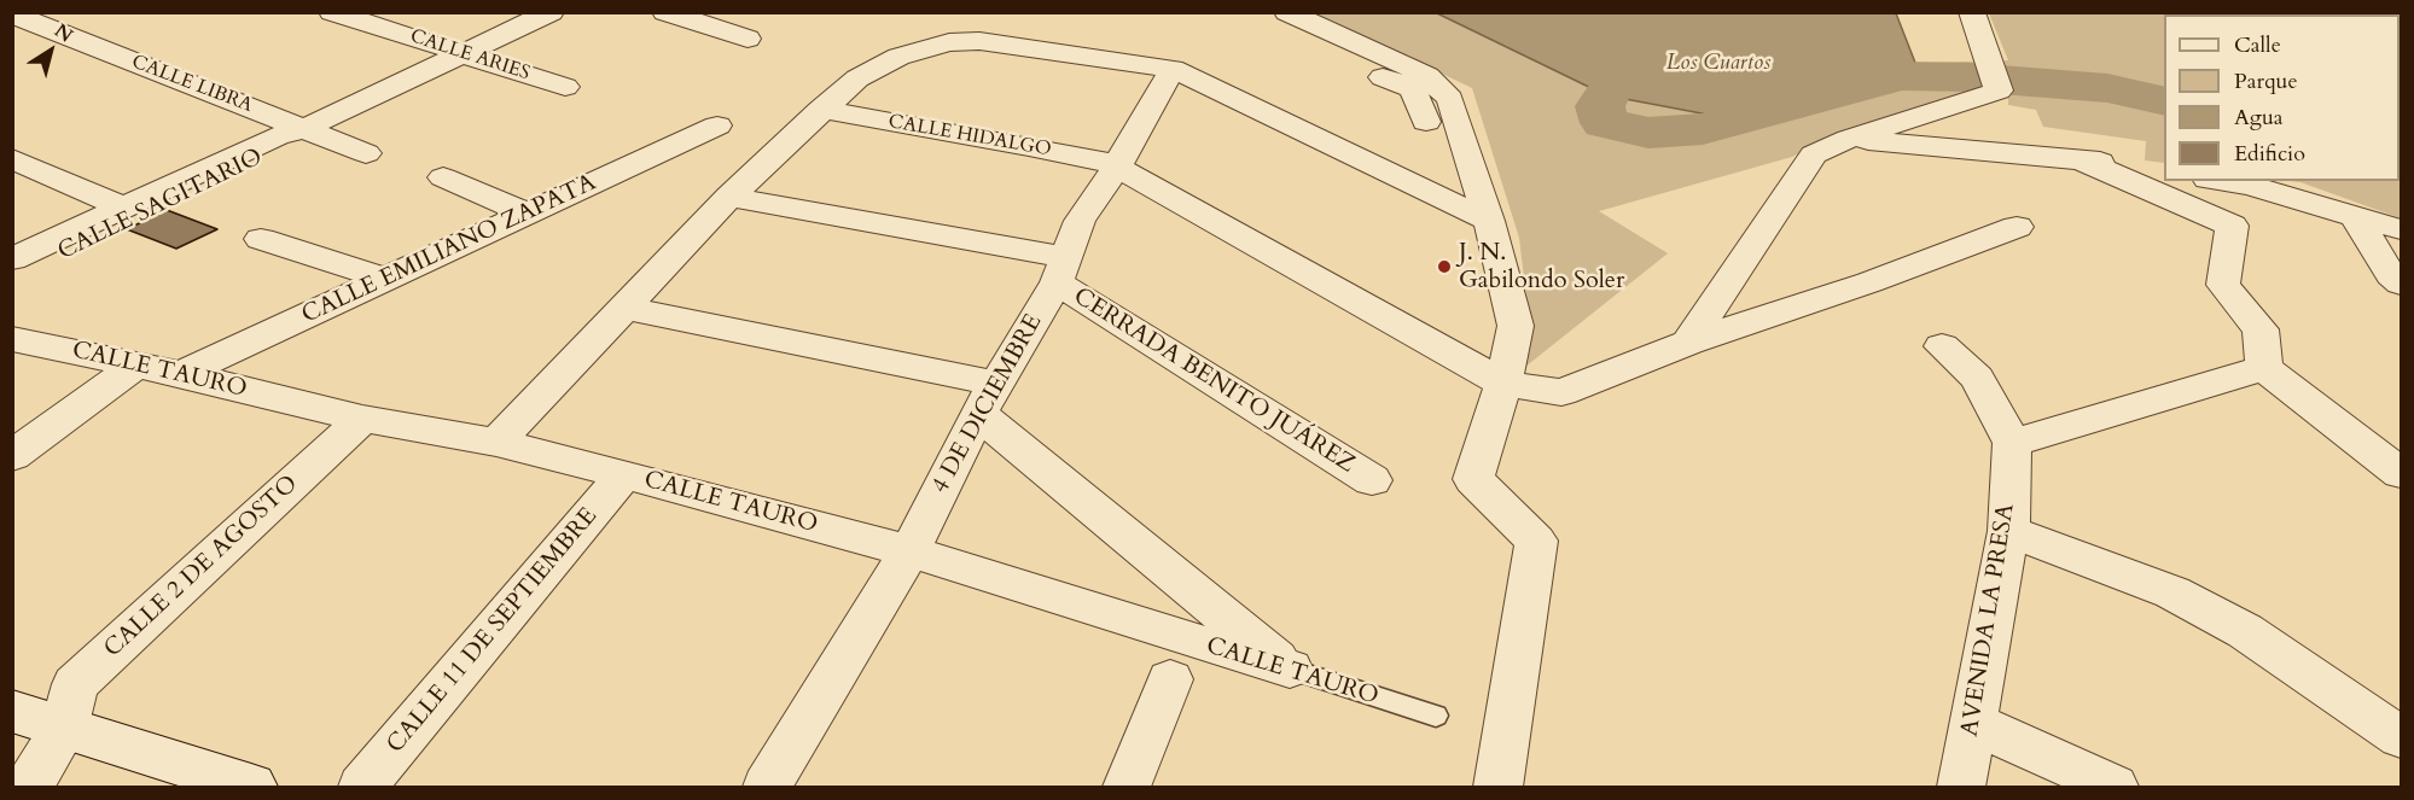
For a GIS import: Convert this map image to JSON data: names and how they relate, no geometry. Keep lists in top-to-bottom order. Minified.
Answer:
{"streets":{"street":["CALLE ARIES","CALLE LIBRA","CALLE HIDALGO","CALLE SAGITARIO","CALLE EMILIANO ZAPATA","CALLE TAURO","CERRADA BENITO JUÁREZ","4 DE DICIEMBRE","CALLE 2 DE AGOSTO","AVENIDA LA PRESA","CALLE 11 DE SEPTIEMBRE"]},"crossings":[["CALLE ARIES","CALLE SAGITARIO"],["CALLE LIBRA","CALLE SAGITARIO"],["CALLE EMILIANO ZAPATA","CALLE TAURO"],["CALLE TAURO","4 DE DICIEMBRE"],["CALLE TAURO","CALLE 2 DE AGOSTO"],["CALLE TAURO","CALLE 11 DE SEPTIEMBRE"],["CERRADA BENITO JUÁREZ","4 DE DICIEMBRE"]],"water":["Los Cuartos"],"places":["J. N. Gabilondo Soler"],"legend":["Calle","Parque","Agua","Edificio"],"north":"top right"}
